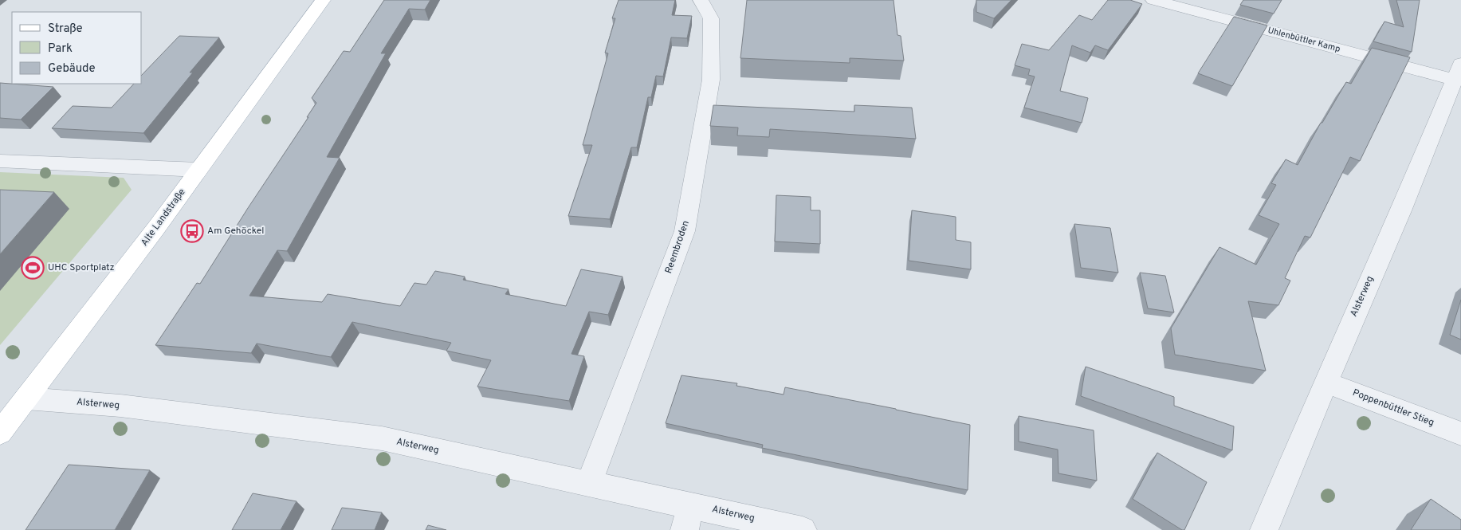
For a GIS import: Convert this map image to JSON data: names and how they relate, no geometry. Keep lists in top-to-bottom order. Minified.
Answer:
{"streets":{"main road":["Alte Landstraße"],"street":["Uhlenbüttler Kamp","Reembroden","Alsterweg","Poppenbüttler Stieg"]},"crossings":[["Uhlenbüttler Kamp","Alsterweg"],["Alte Landstraße","Alsterweg"],["Reembroden","Alsterweg"],["Alsterweg","Poppenbüttler Stieg"]],"places":{"bus stop":["Am Gehöckel"],"sports":["UHC Sportplatz"]},"legend":["Straße","Park","Gebäude"]}
